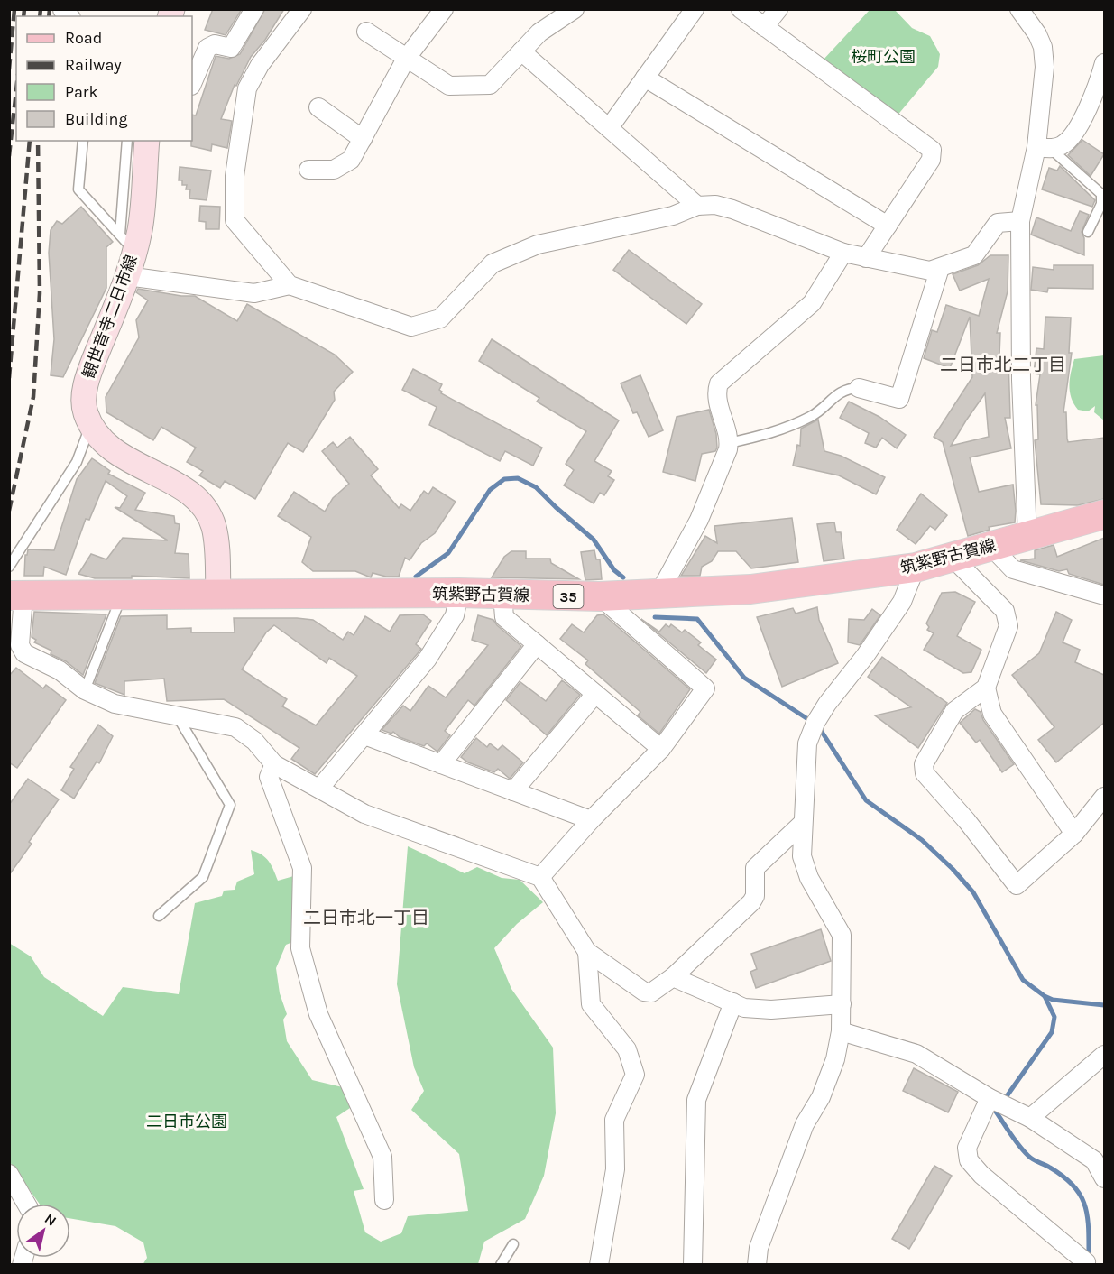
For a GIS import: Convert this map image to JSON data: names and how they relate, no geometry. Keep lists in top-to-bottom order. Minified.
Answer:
{"streets":{"main road":["観世音寺二日市線","筑紫野古賀線","35"]},"districts":["二日市北二丁目","二日市北一丁目"],"parks":["桜町公園","二日市公園"],"legend":["Road","Railway","Park","Building"],"north":"top right"}
